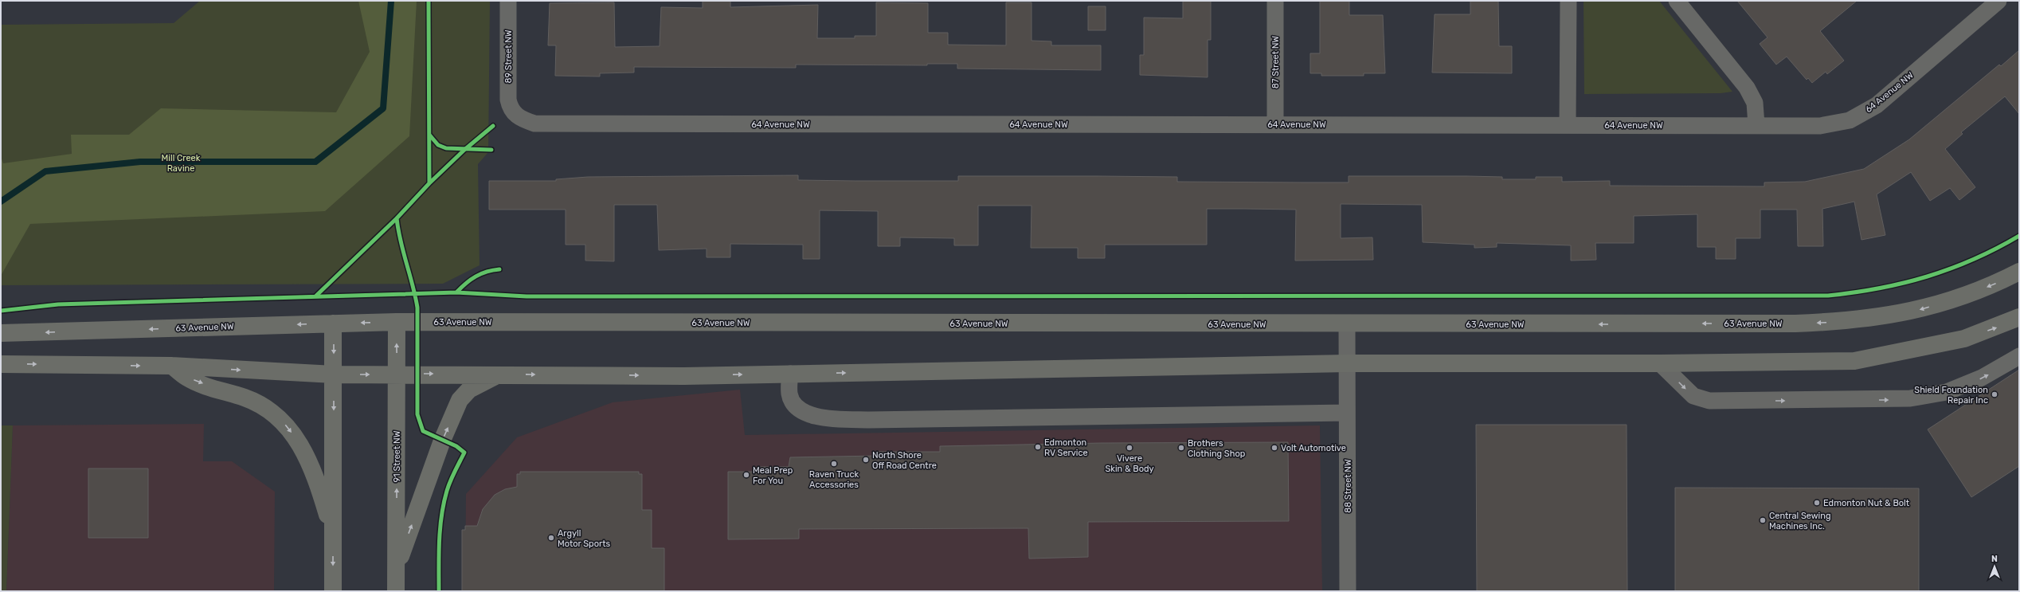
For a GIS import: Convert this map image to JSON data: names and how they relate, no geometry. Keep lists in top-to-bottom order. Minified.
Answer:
{"streets":{"main road":["63 Avenue NW","91 Street NW"],"street":["89 Street NW","87 Street NW","64 Avenue NW","88 Street NW"]},"crossings":[["89 Street NW","64 Avenue NW"],["87 Street NW","64 Avenue NW"],["63 Avenue NW","91 Street NW"],["63 Avenue NW","88 Street NW"]],"parks":["Mill Creek Ravine"],"places":["Shield Foundation Repair Inc","Edmonton RV Service","Vivere Skin & Body","Brothers Clothing Shop","Volt Automotive","North Shore Off Road Centre","Raven Truck Accessories","Meal Prep For You","Edmonton Nut & Bolt","Central Sewing Machines Inc.","Argyll Motor Sports"],"north":"top"}
